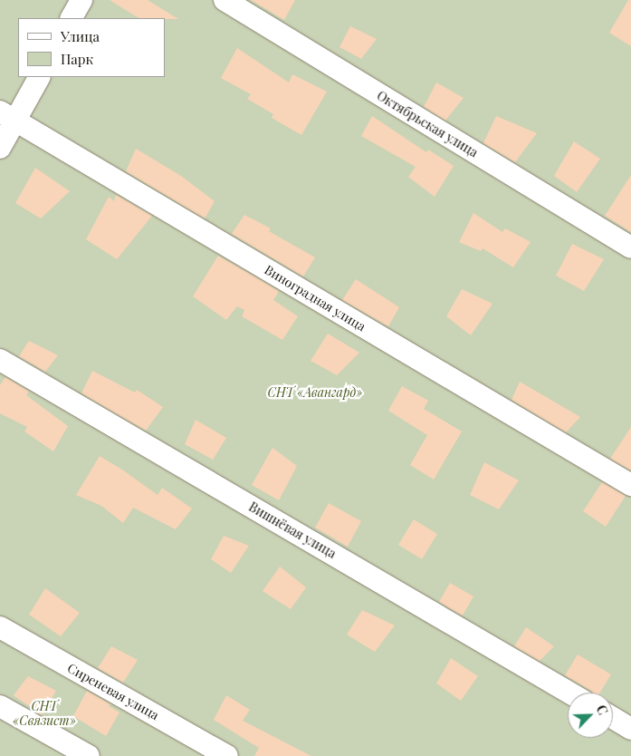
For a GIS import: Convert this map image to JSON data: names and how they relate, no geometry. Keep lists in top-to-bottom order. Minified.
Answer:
{"streets":{"street":["Октябрьская улица","Виноградная улица","Вишнёвая улица","Сиреневая улица"]},"parks":["СНТ «Авангард»","СНТ «Связист»"],"legend":["Улица","Парк"],"north":"top right"}
